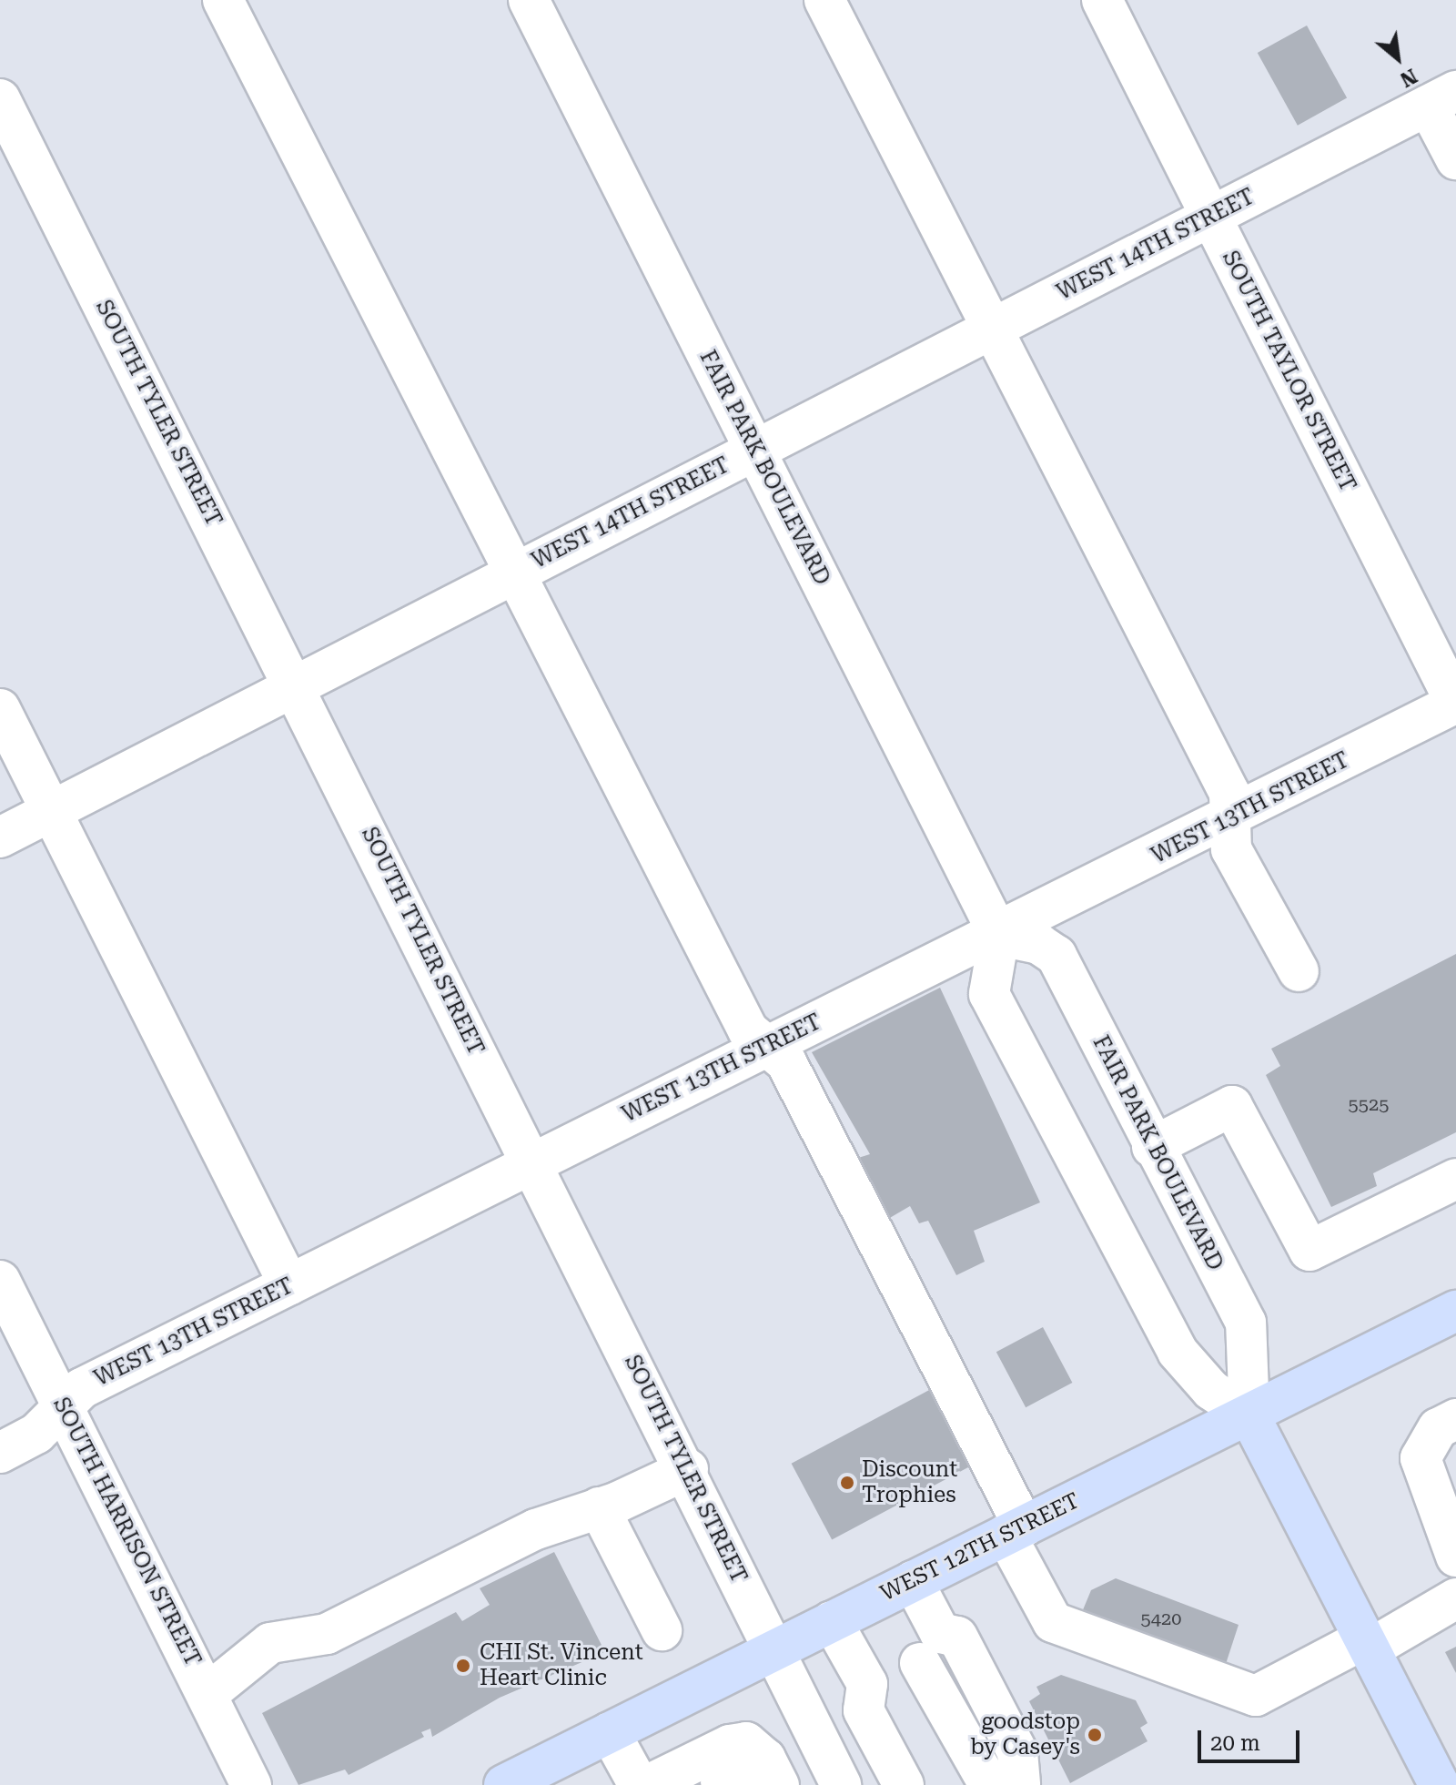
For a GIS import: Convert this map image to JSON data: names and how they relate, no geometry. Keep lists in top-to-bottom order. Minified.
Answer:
{"streets":{"main road":["FAIR PARK BOULEVARD","WEST 12TH STREET"],"street":["WEST 14TH STREET","SOUTH TAYLOR STREET","SOUTH TYLER STREET","WEST 13TH STREET","SOUTH HARRISON STREET"]},"crossings":[["WEST 14TH STREET","SOUTH TAYLOR STREET"],["WEST 14TH STREET","SOUTH TYLER STREET"],["WEST 14TH STREET","FAIR PARK BOULEVARD"],["SOUTH TAYLOR STREET","WEST 13TH STREET"],["SOUTH TYLER STREET","WEST 13TH STREET"],["SOUTH TYLER STREET","WEST 12TH STREET"],["FAIR PARK BOULEVARD","WEST 13TH STREET"],["FAIR PARK BOULEVARD","WEST 12TH STREET"],["WEST 13TH STREET","SOUTH HARRISON STREET"]],"places":["Discount Trophies","CHI St. Vincent Heart Clinic","goodstop by Casey's"],"house_numbers":["5525","5420"],"scale_bar":"20 m","north":"bottom right"}
